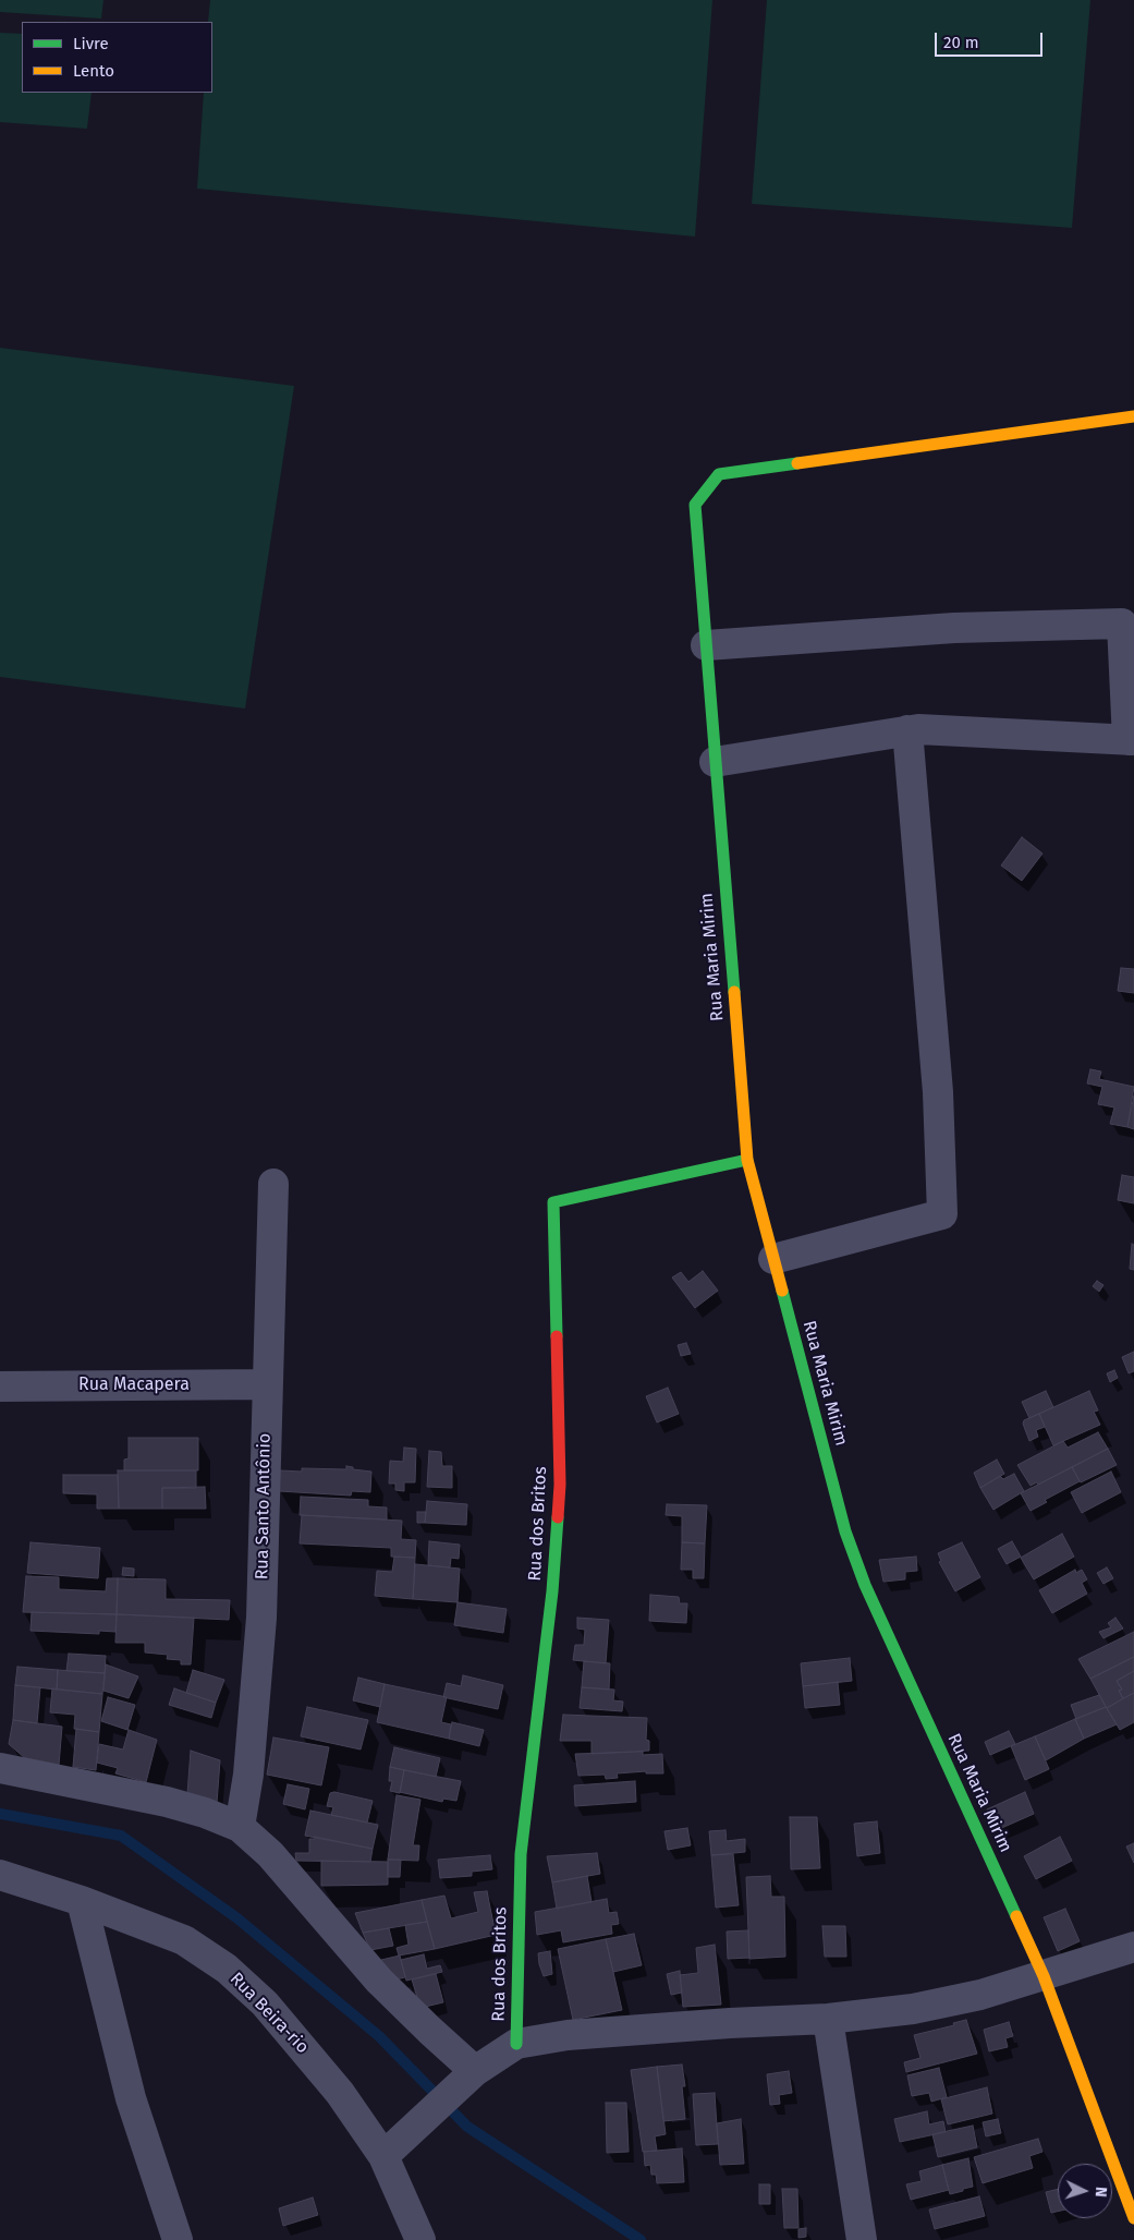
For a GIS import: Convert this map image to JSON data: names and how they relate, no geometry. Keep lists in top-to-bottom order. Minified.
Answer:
{"streets":{"street":["Rua Maria Mirim","Rua Macapera","Rua Santo Antônio","Rua dos Britos","Rua Beira-rio"]},"crossings":[["Rua Maria Mirim","Rua dos Britos"],["Rua Macapera","Rua Santo Antônio"]],"legend":["Livre","Lento"],"scale_bar":"20 m","north":"right"}
